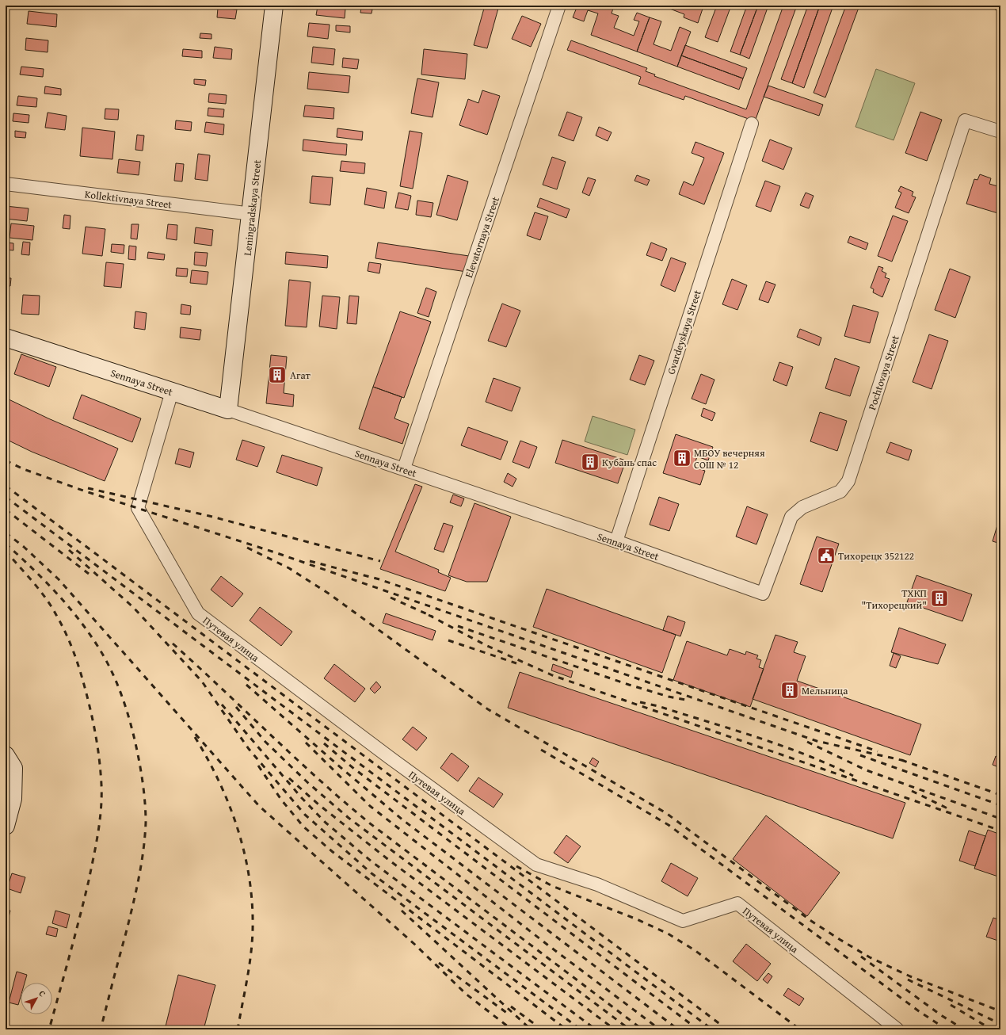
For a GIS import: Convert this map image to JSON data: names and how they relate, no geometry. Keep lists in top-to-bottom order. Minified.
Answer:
{"streets":{"street":["Kollektivnaya Street","Leningradskaya Street","Elevatornaya Street","Gvardeyskaya Street","Pochtovaya Street","Sennaya Street","Путевая улица"]},"crossings":[["Kollektivnaya Street","Leningradskaya Street"],["Leningradskaya Street","Sennaya Street"],["Elevatornaya Street","Sennaya Street"],["Gvardeyskaya Street","Sennaya Street"],["Pochtovaya Street","Sennaya Street"],["Sennaya Street","Путевая улица"]],"places":{"building":["Агат","МБОУ вечерняя СОШ № 12","Кубань спас","ТХКП \"Тихорецкий\"","Мельница"],"public building":["Тихорецк 352122"]},"north":"top right"}
